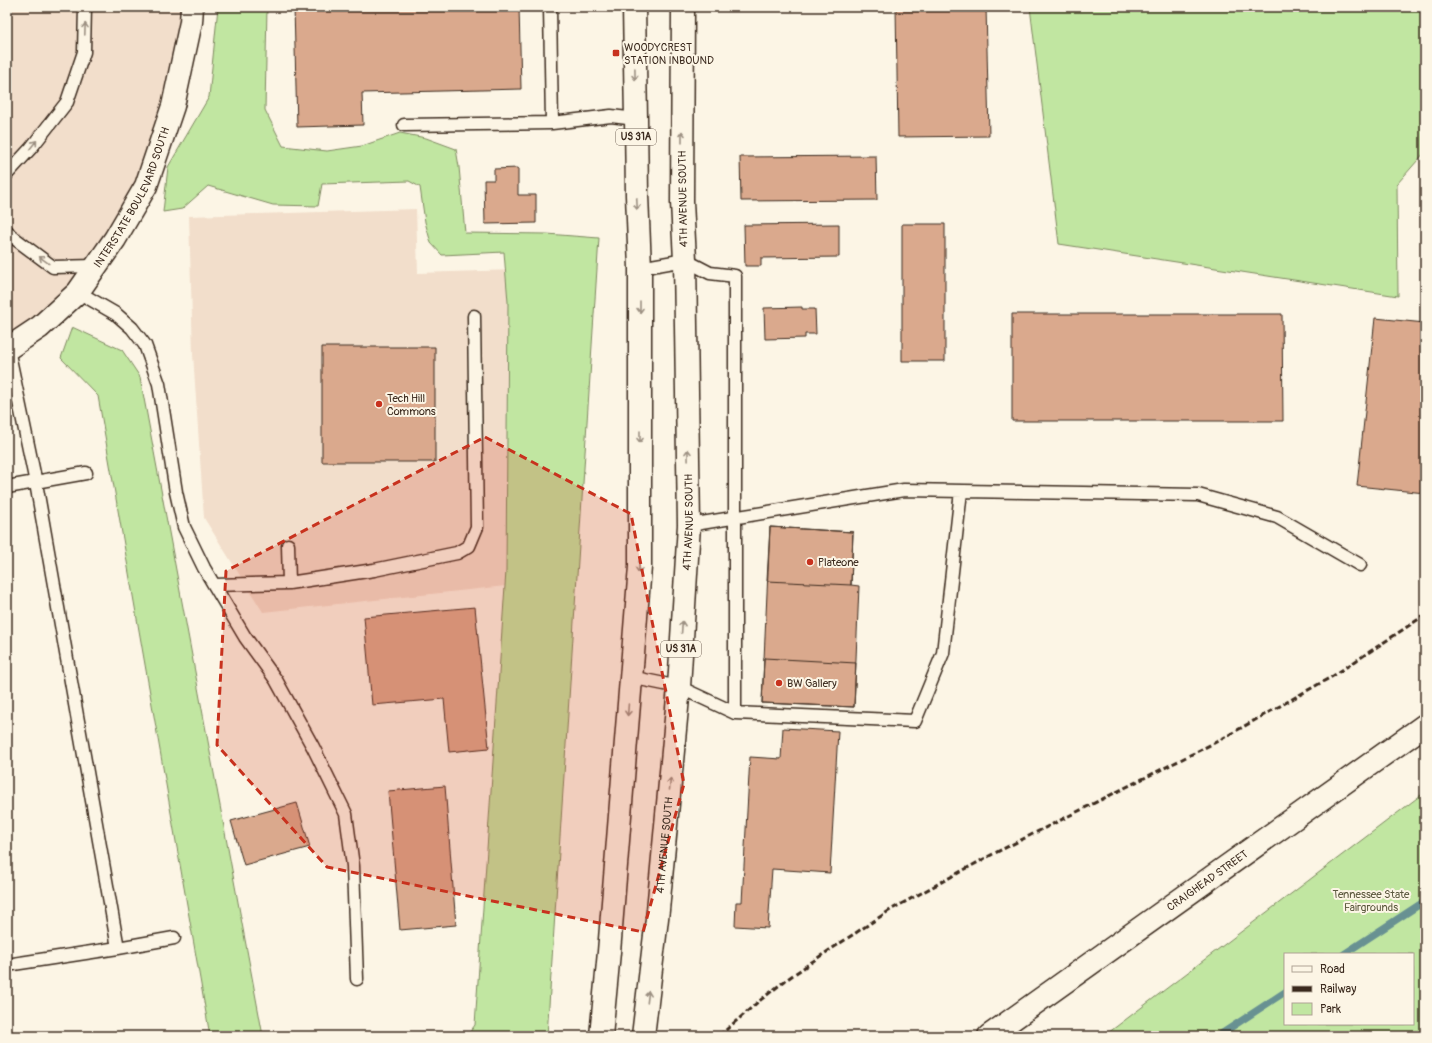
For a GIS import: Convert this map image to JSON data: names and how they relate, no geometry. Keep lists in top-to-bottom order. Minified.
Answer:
{"streets":{"main road":["US 31A","INTERSTATE BOULEVARD SOUTH","4TH AVENUE SOUTH","CRAIGHEAD STREET"]},"parks":["Tennessee State Fairgrounds"],"places":{"transit":["WOODYCREST STATION INBOUND"],"other":["Tech Hill Commons","Plateone","BW Gallery"]},"legend":["Road","Railway","Park"]}
